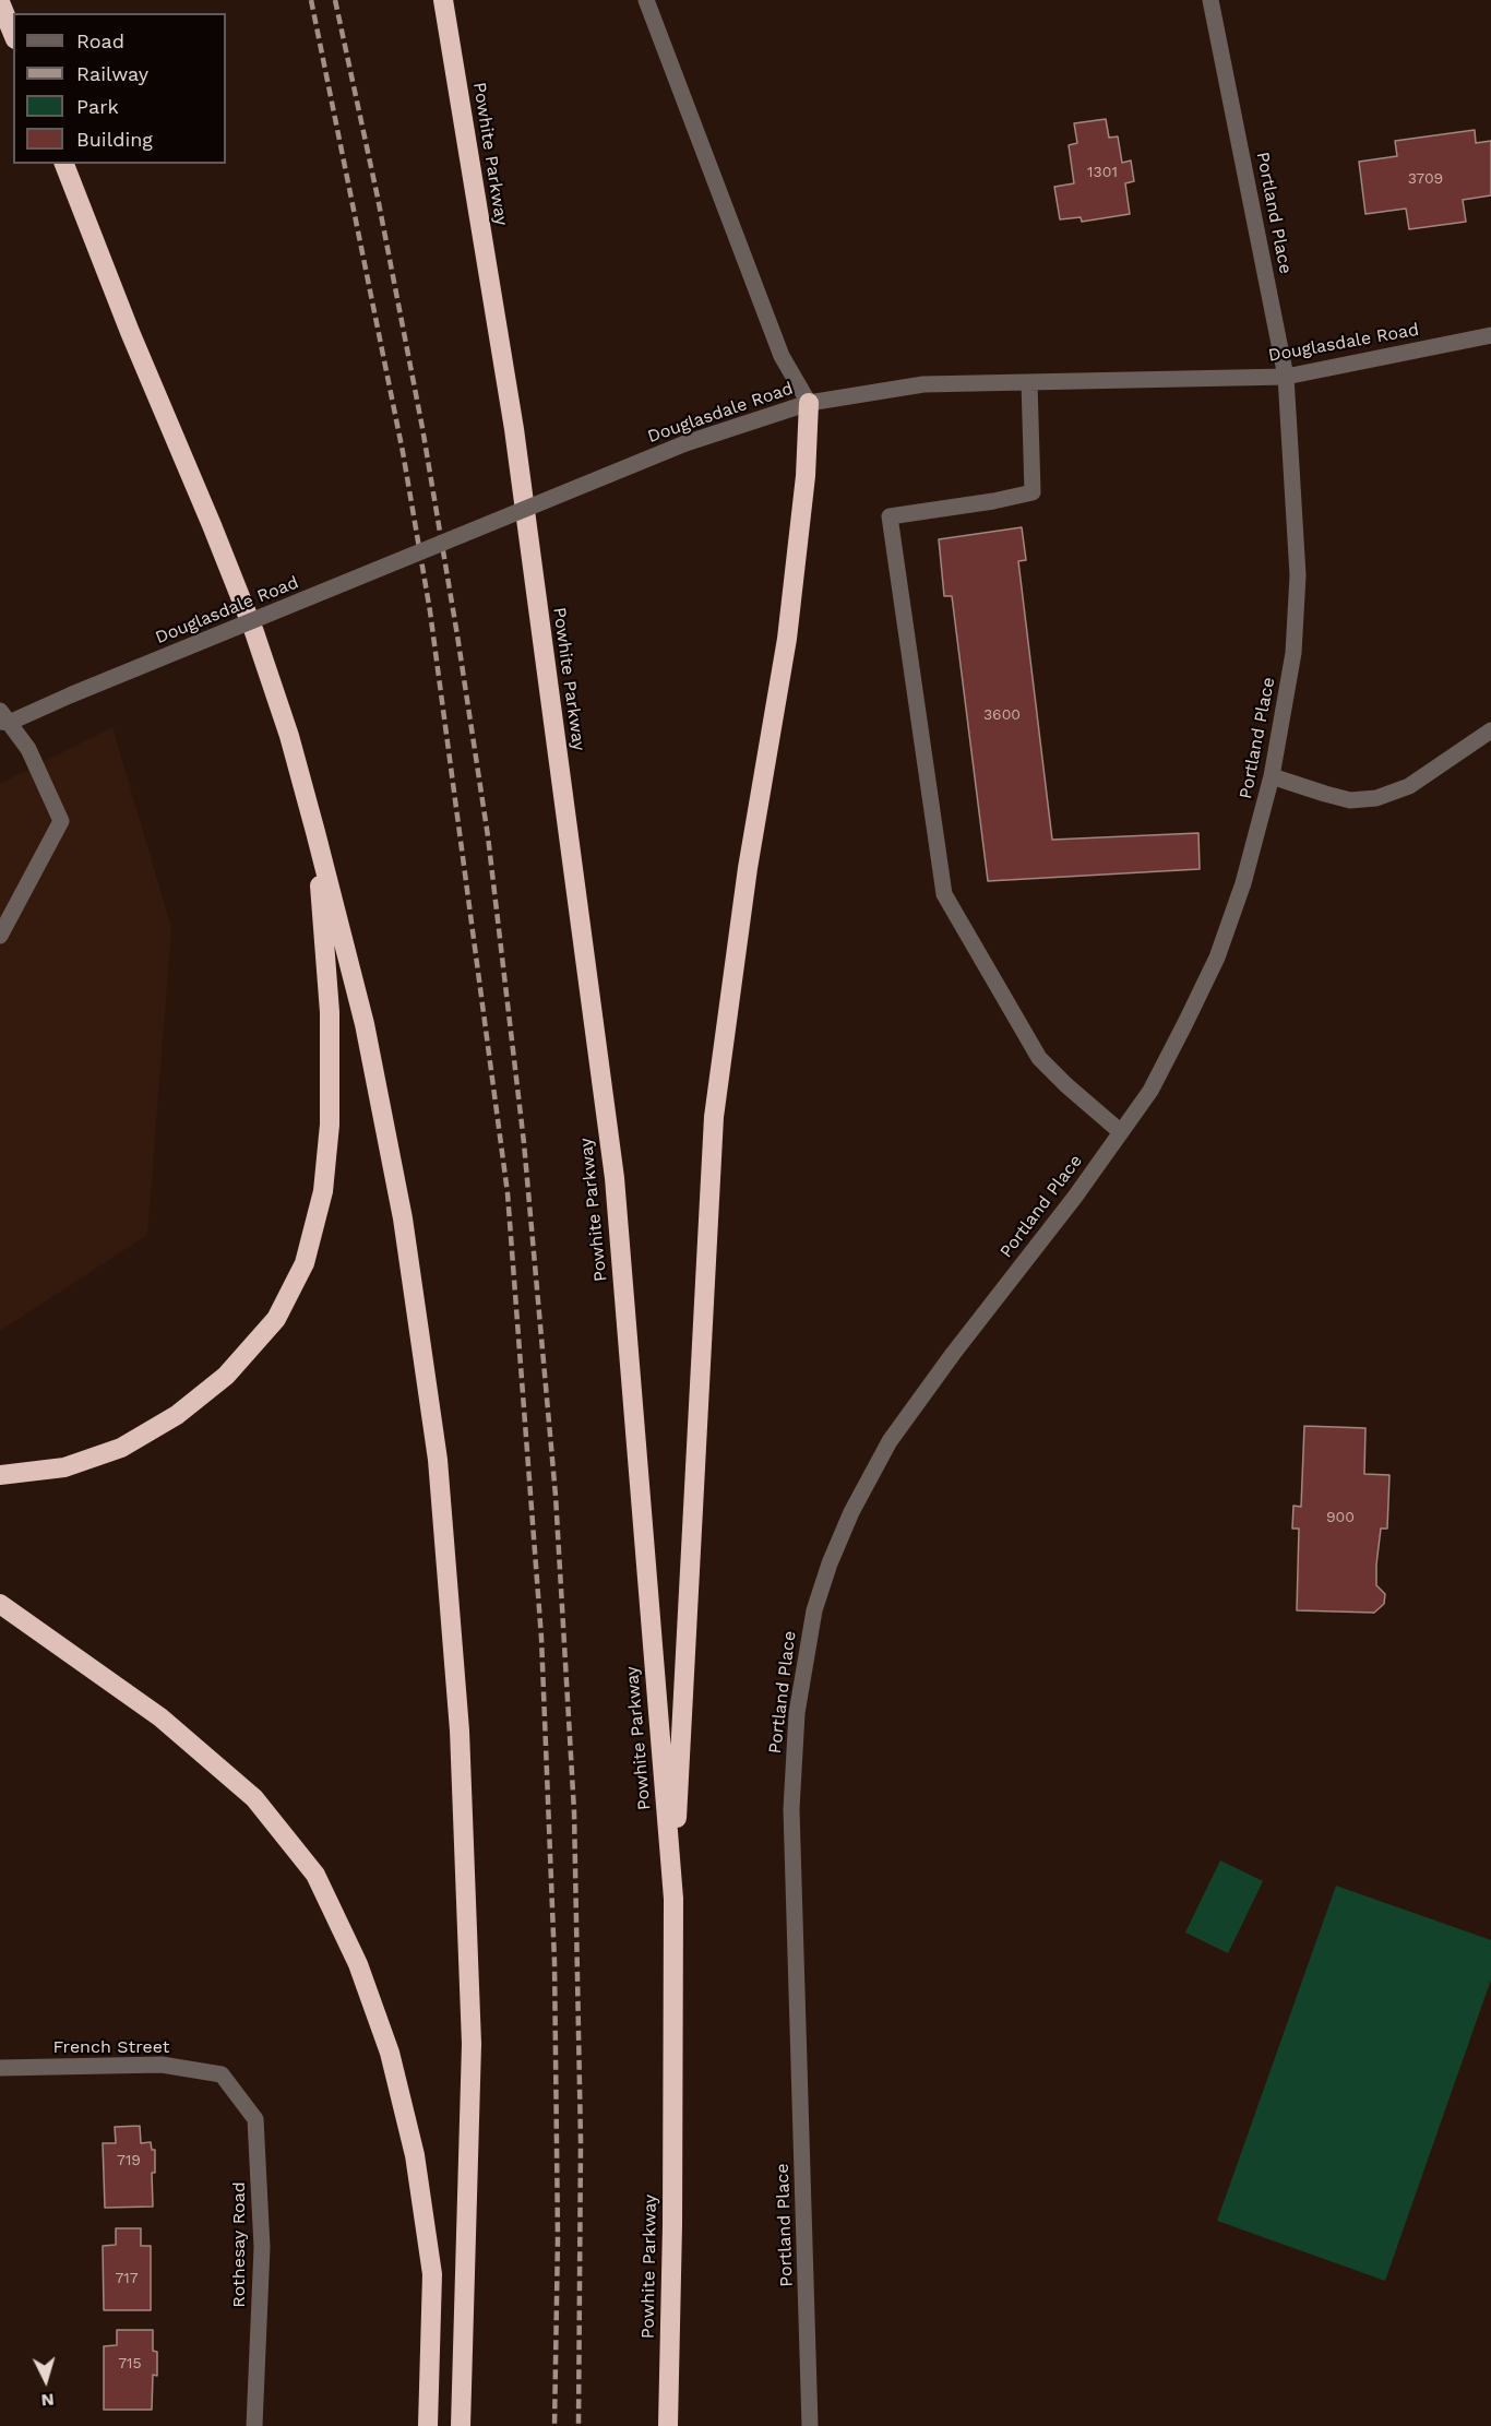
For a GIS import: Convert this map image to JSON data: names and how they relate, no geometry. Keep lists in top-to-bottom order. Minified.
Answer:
{"streets":{"highway":["Powhite Parkway"],"street":["Portland Place","Douglasdale Road","French Street","Rothesay Road"]},"crossings":[["Portland Place","Douglasdale Road"],["French Street","Rothesay Road"]],"house_numbers":["1301","3709","3600","900","719","717","715"],"legend":["Road","Railway","Park","Building"],"north":"bottom"}
